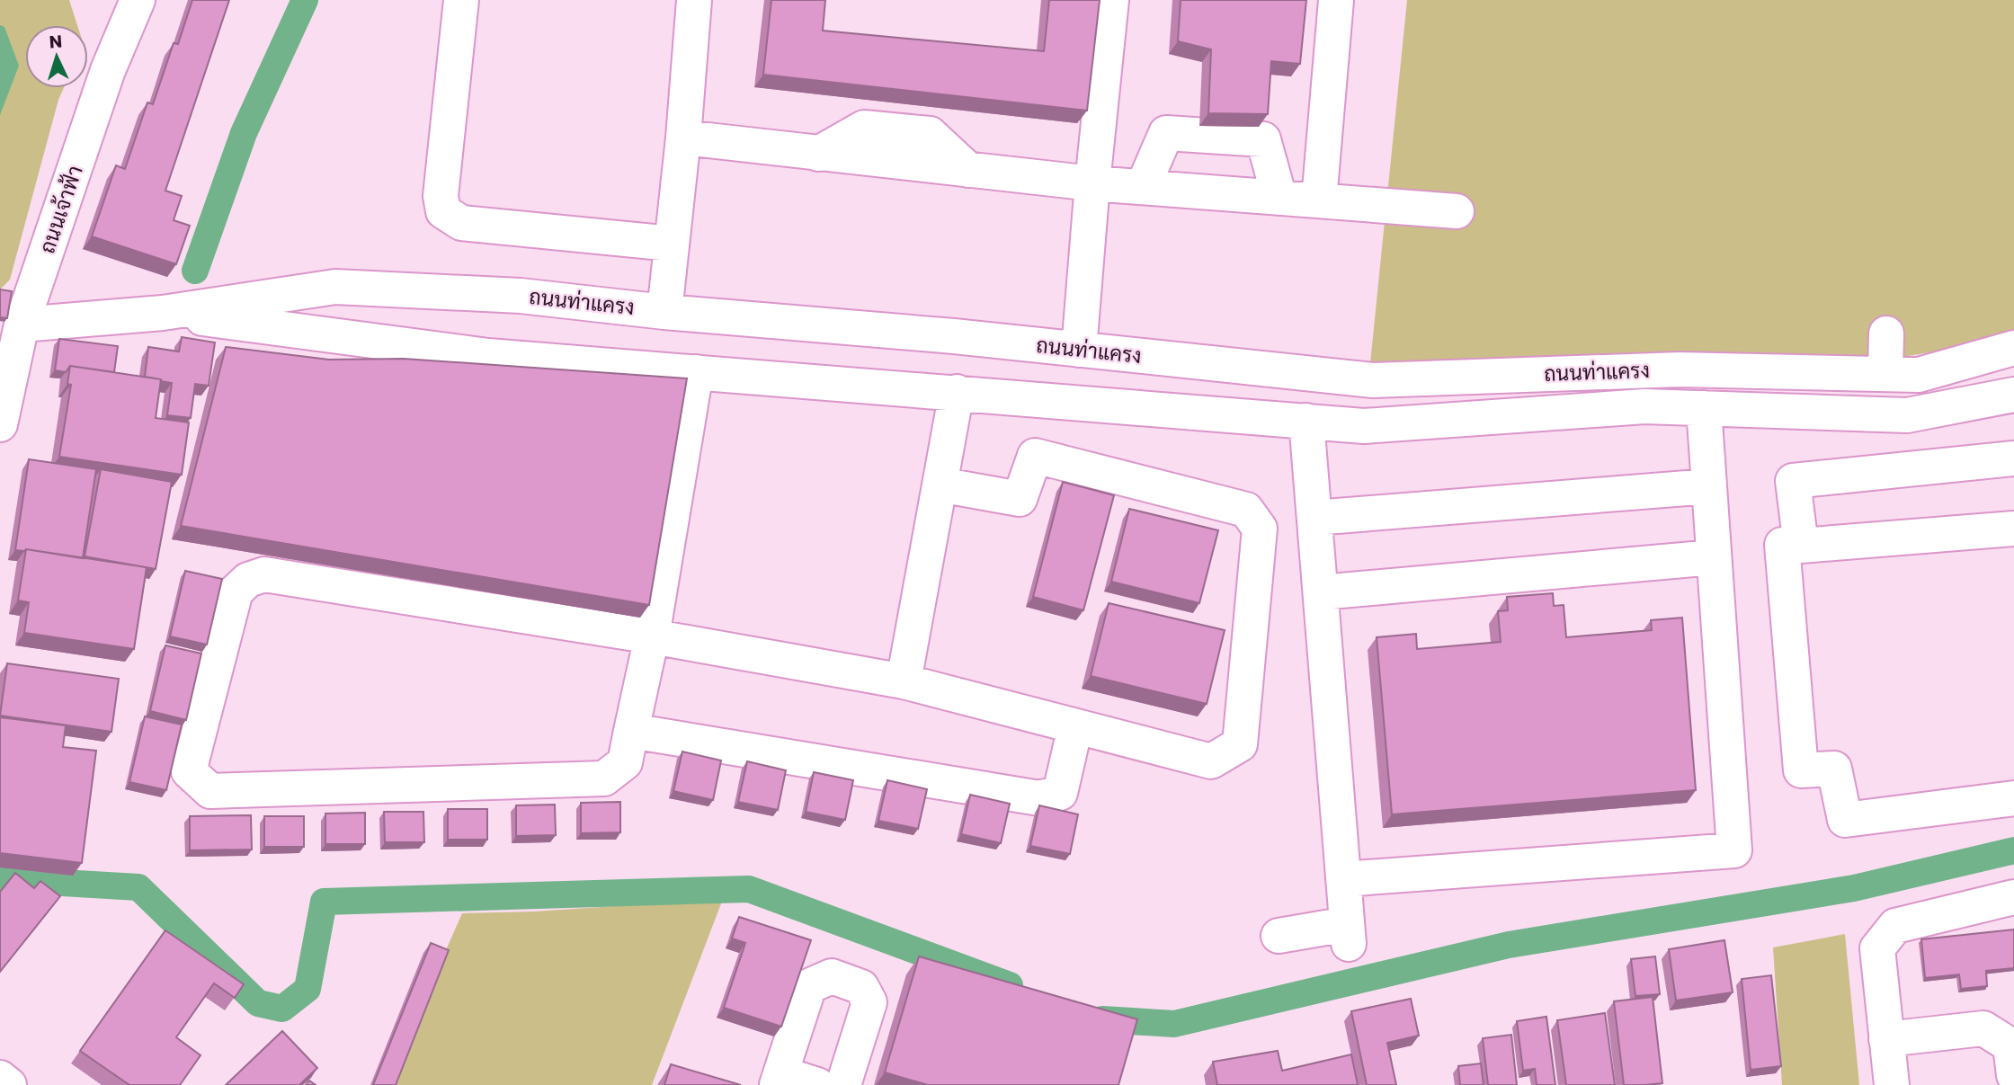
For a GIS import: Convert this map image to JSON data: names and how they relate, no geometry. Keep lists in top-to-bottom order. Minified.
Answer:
{"streets":{"street":["ถนนเจ้าฟ้า","ถนนท่าแครง"]},"crossings":[["ถนนเจ้าฟ้า","ถนนท่าแครง"]],"north":"top"}
